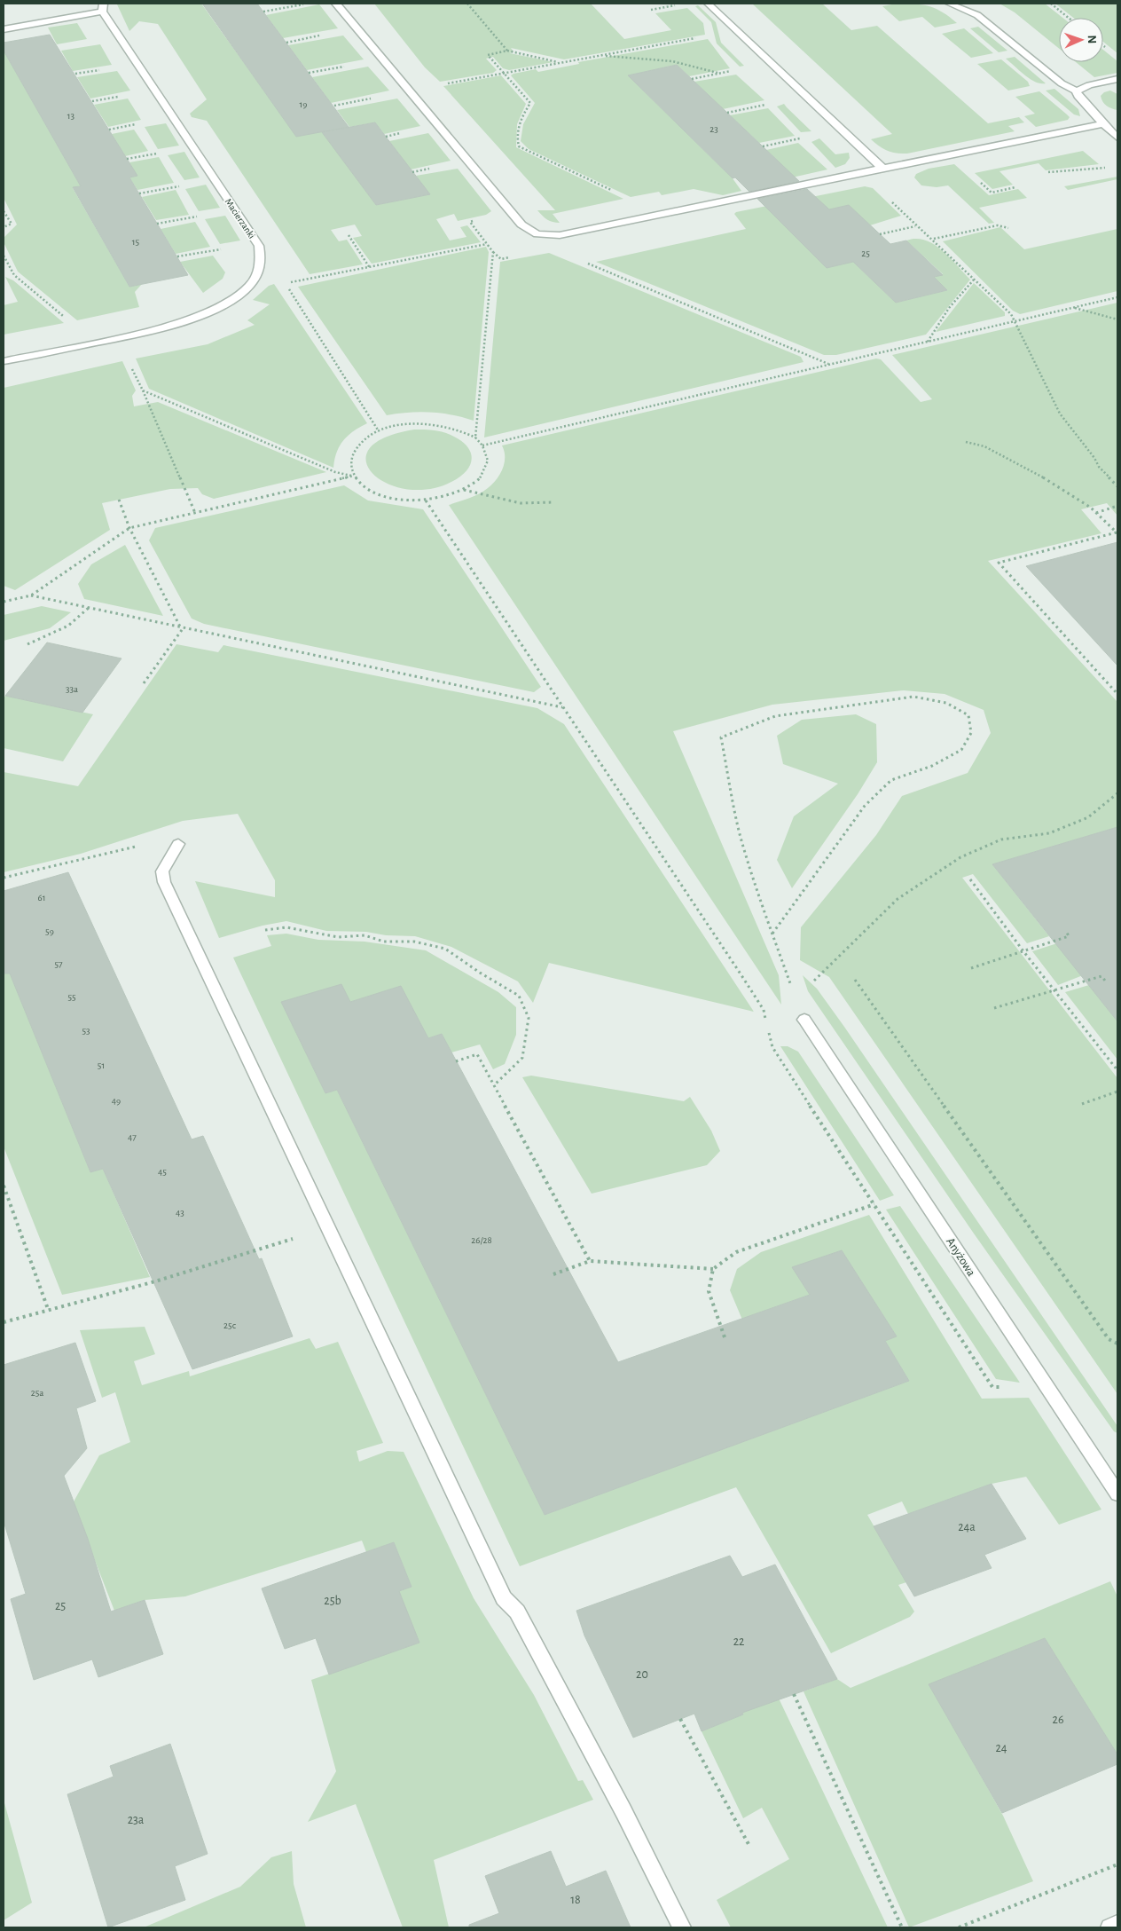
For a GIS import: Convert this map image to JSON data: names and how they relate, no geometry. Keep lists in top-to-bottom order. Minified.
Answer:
{"streets":{"street":["Macierzanki","Anyżowa"]},"house_numbers":["19","13","23","15","25","33a","61","59","57","55","53","51","49","47","45","43","26/28","25c","25a","24a","25b","25","22","20","26","24","23a","18"],"north":"right"}
